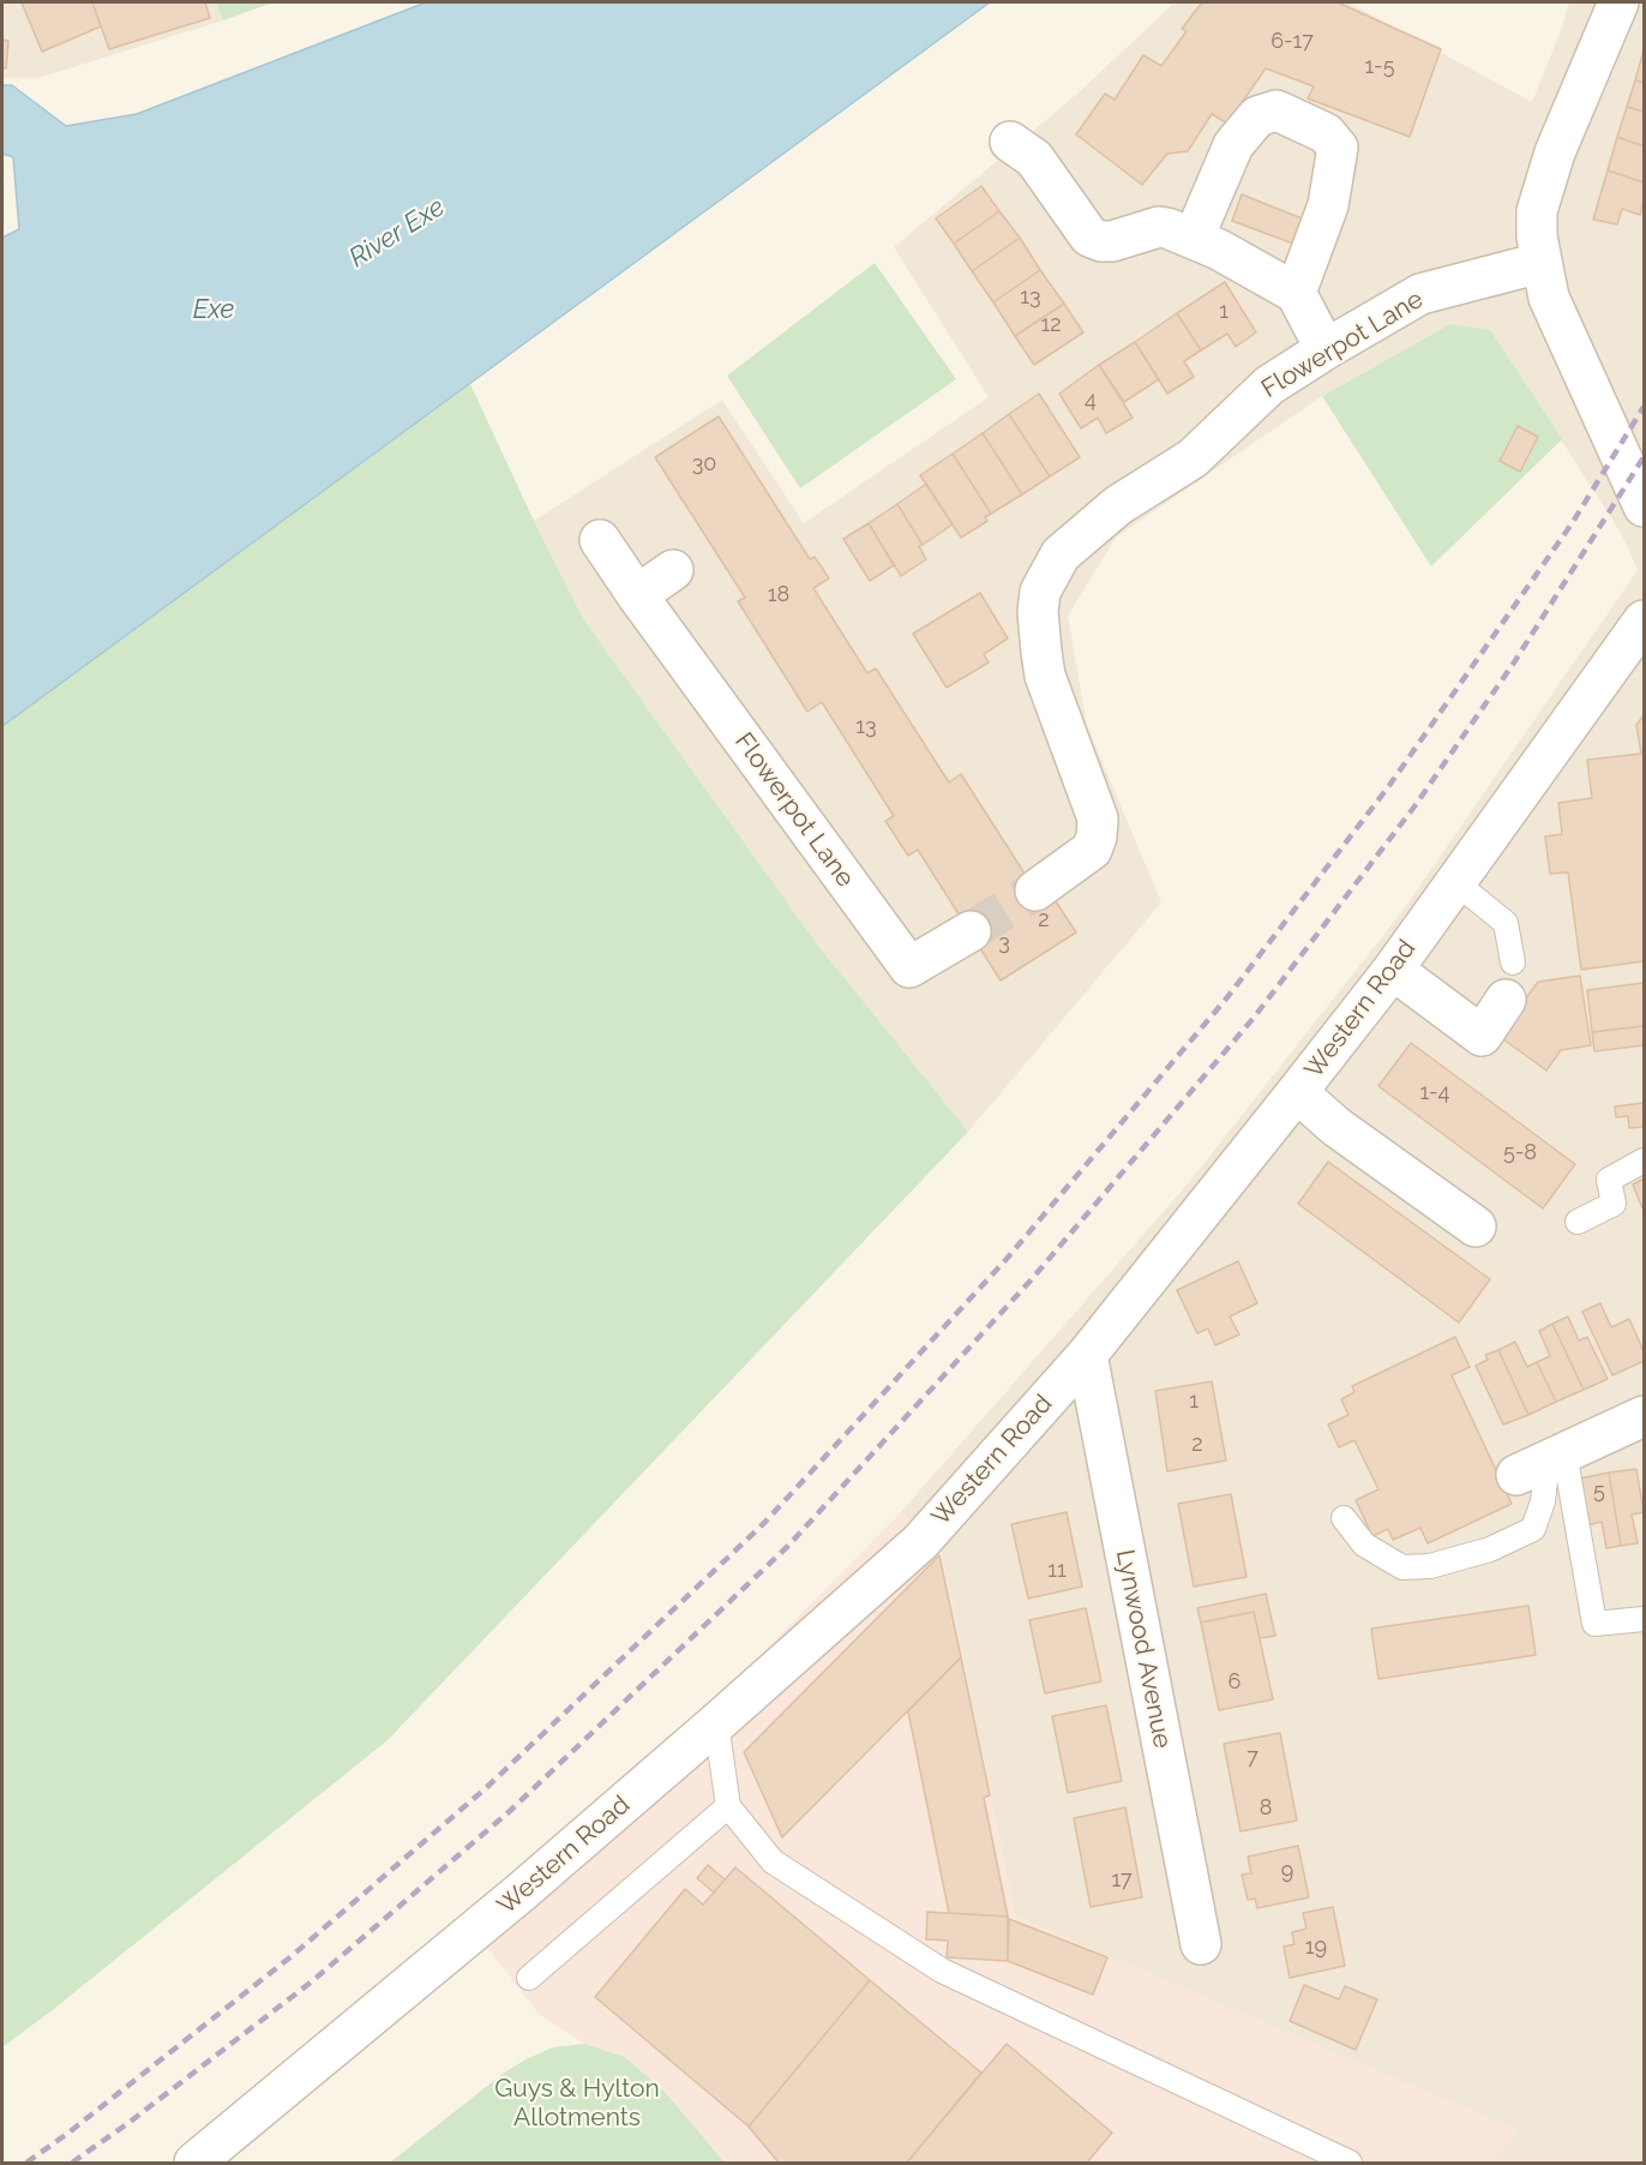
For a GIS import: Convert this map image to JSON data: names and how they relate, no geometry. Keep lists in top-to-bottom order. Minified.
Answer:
{"streets":{"street":["Flowerpot Lane","Western Road","Lynwood Avenue"]},"crossings":[["Western Road","Lynwood Avenue"]],"water":["River Exe","Exe"],"parks":["Guys & Hylton Allotments"],"house_numbers":["6-17","1-5","13","1","12","4","30","18","13","2","3","1-4","5-8","1","2","5","11","6","7","8","9","17","19"]}
